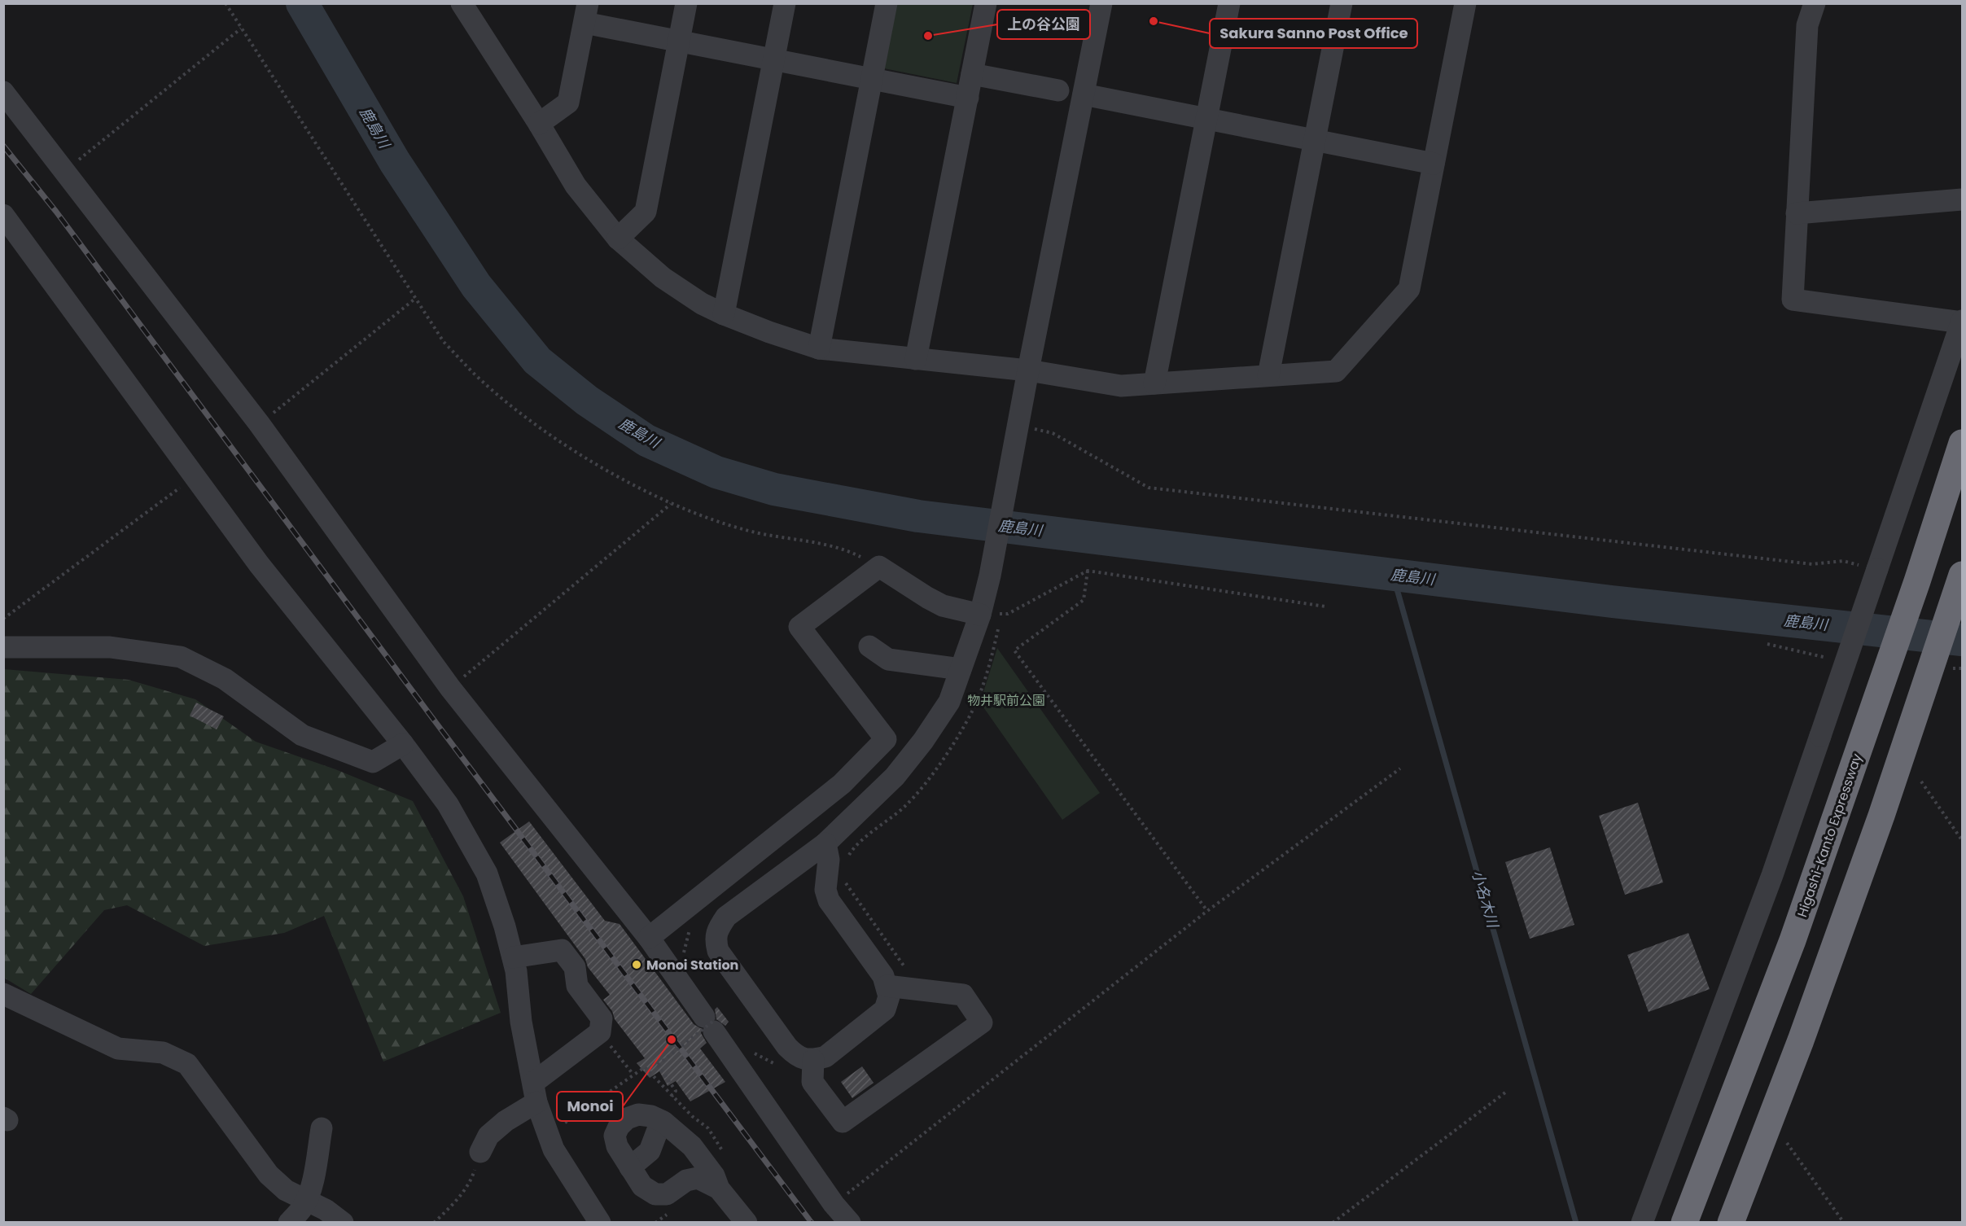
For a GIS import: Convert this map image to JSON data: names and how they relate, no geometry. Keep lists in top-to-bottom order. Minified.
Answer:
{"streets":{"highway":["Higashi-Kanto Expressway"]},"water":["鹿島川","小名木川"],"parks":["物井駅前公園"],"places":["Sakura Sanno Post Office","上の谷公園","Monoi Station","Monoi"]}
